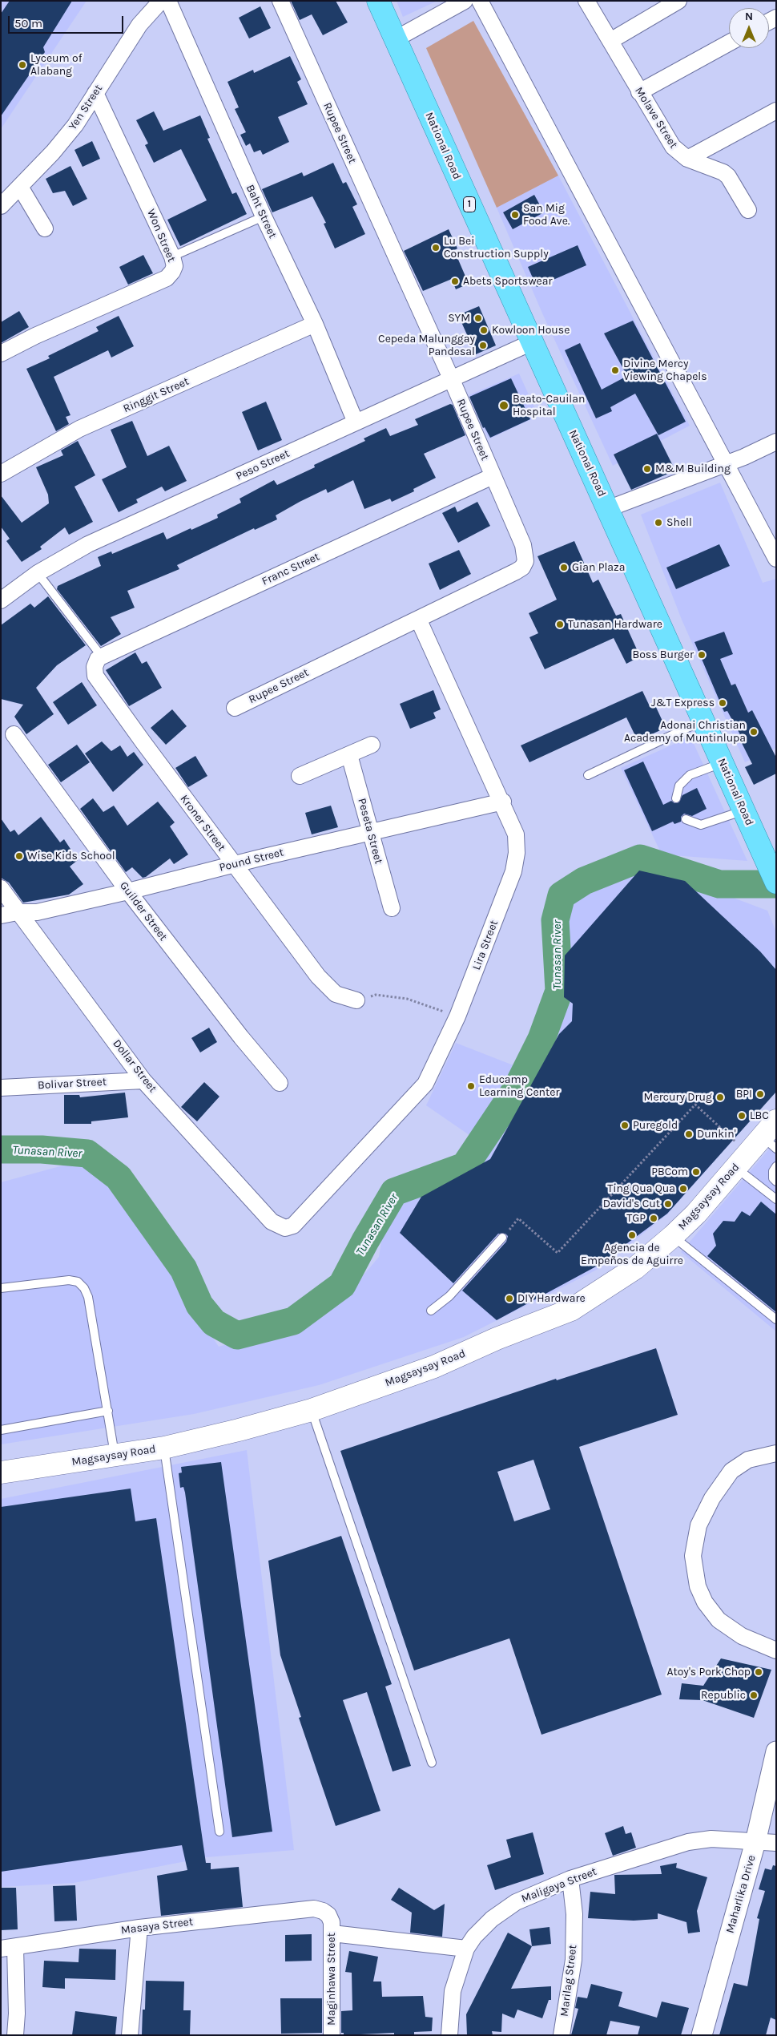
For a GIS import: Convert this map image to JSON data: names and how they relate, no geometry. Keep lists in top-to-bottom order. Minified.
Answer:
{"streets":{"highway":["National Road","1"],"main road":["Magsaysay Road"],"street":["Yen Street","Molave Street","Rupee Street","Baht Street","Won Street","Ringgit Street","Peso Street","Franc Street","Kroner Street","Peseta Street","Pound Street","Guilder Street","Lira Street","Dollar Street","Bolivar Street","Maligaya Street","Maharlika Drive","Masaya Street","Maginhawa Street","Marilag Street"]},"crossings":[["Yen Street","Won Street"],["Rupee Street","Peso Street"],["Rupee Street","Franc Street"],["Rupee Street","Lira Street"],["National Road","Peso Street"],["Baht Street","Ringgit Street"],["Baht Street","Peso Street"],["Franc Street","Kroner Street"],["Kroner Street","Pound Street"],["Peseta Street","Pound Street"],["Pound Street","Guilder Street"],["Pound Street","Lira Street"],["Pound Street","Dollar Street"],["Lira Street","Dollar Street"],["Dollar Street","Bolivar Street"],["Maligaya Street","Maharlika Drive"],["Maligaya Street","Marilag Street"],["Masaya Street","Maginhawa Street"]],"water":["Tunasan River"],"places":["Lyceum of Alabang","San Mig Food Ave.","Lu Bei Construction Supply","Abets Sportswear","SYM","Kowloon House","Cepeda Malunggay Pandesal","Divine Mercy Viewing Chapels","Beato-Cauilan Hospital","M&M Building","Shell","Gian Plaza","Tunasan Hardware","Boss Burger","J&T Express","Adonai Christian Academy of Muntinlupa","Wise Kids School","Educamp Learning Center","BPI","Mercury Drug","LBC","Puregold","Dunkin'","PBCom","Ting Qua Qua","David's Cut","TGP","Agencia de Empeños de Aguirre","DIY Hardware","Atoy's Pork Chop","Republic"],"scale_bar":"50 m","north":"top"}
